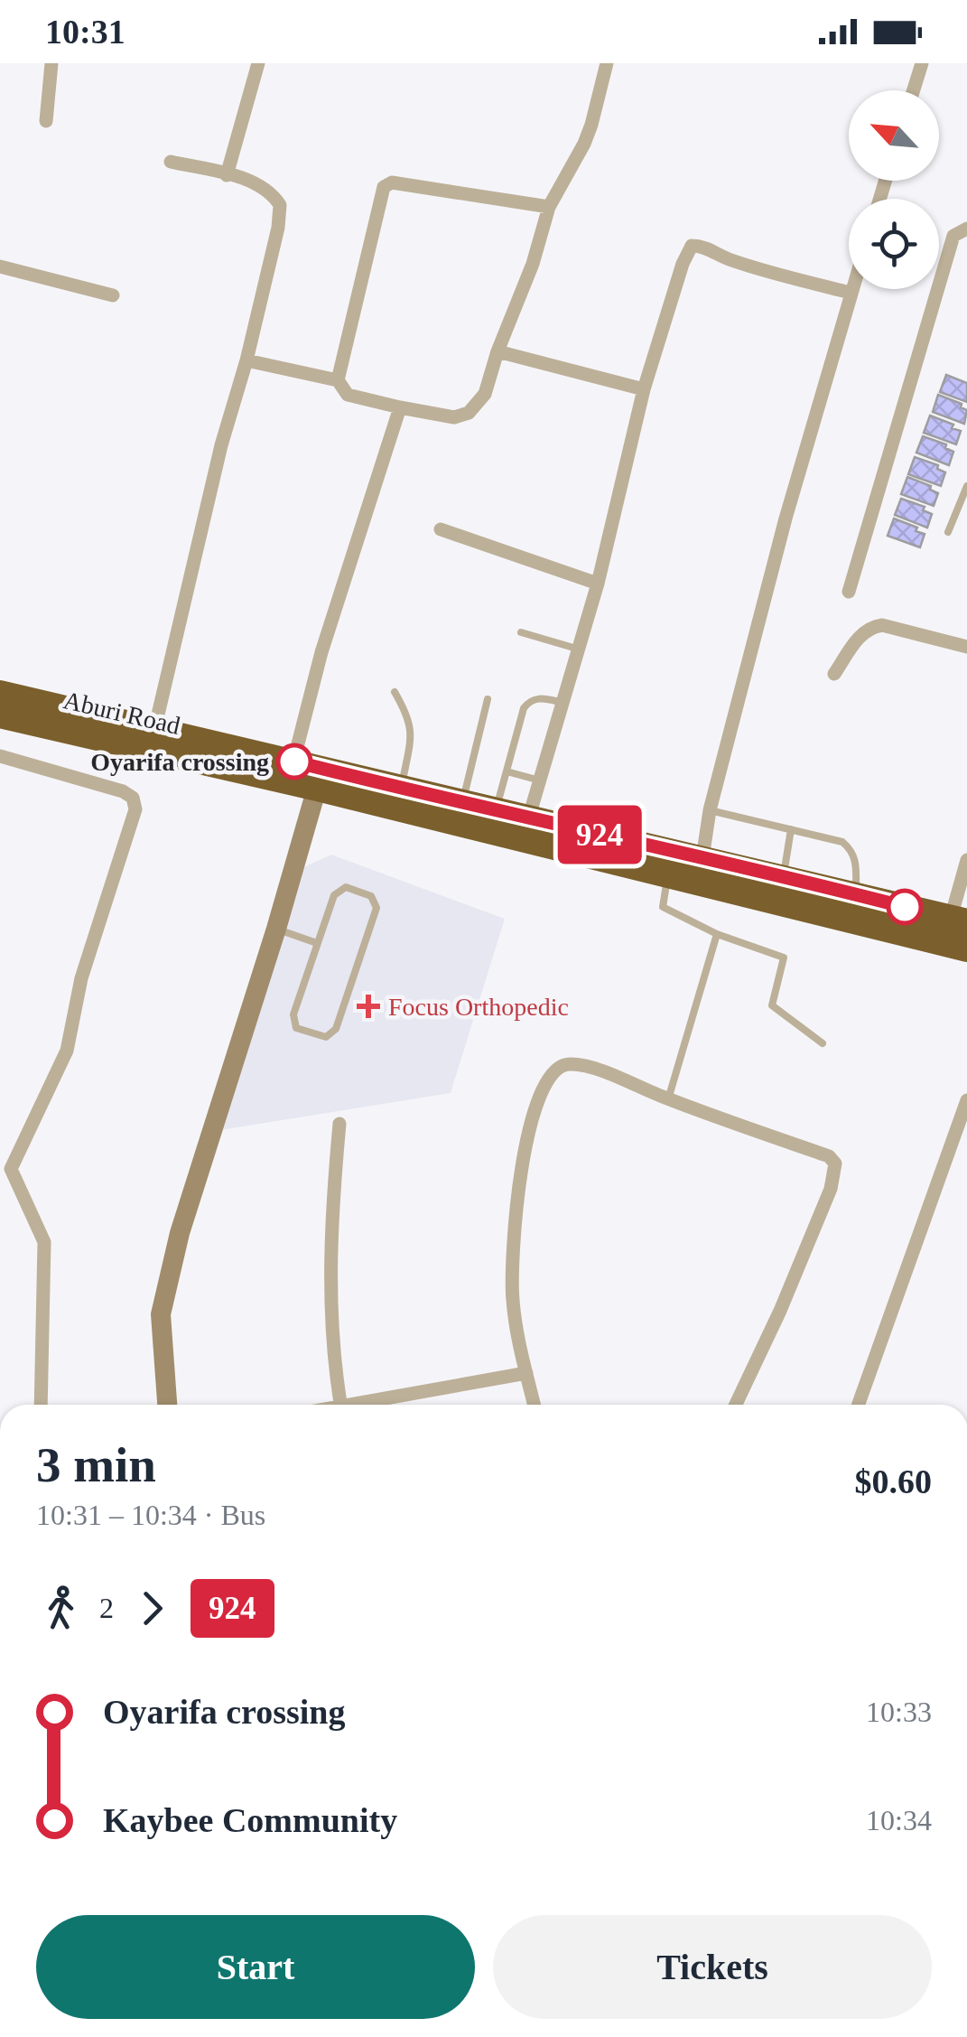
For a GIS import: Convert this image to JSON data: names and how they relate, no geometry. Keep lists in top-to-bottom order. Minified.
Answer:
{"streets":{"highway":["Aburi Road"]},"places":{"other":["Oyarifa crossing"],"health":["Focus Orthopedic"]},"lines":["bus line 924"],"north":"top left","page":{"status":"10:31","on_map":"924","heading":["3 min","10:31 – 10:34 · Bus","$0.60"],"legs":["2","924"],"list":[{"name":"Oyarifa crossing","value":"10:33"},{"name":"Kaybee Community","value":"10:34"}],"buttons":["Start","Tickets"]}}
